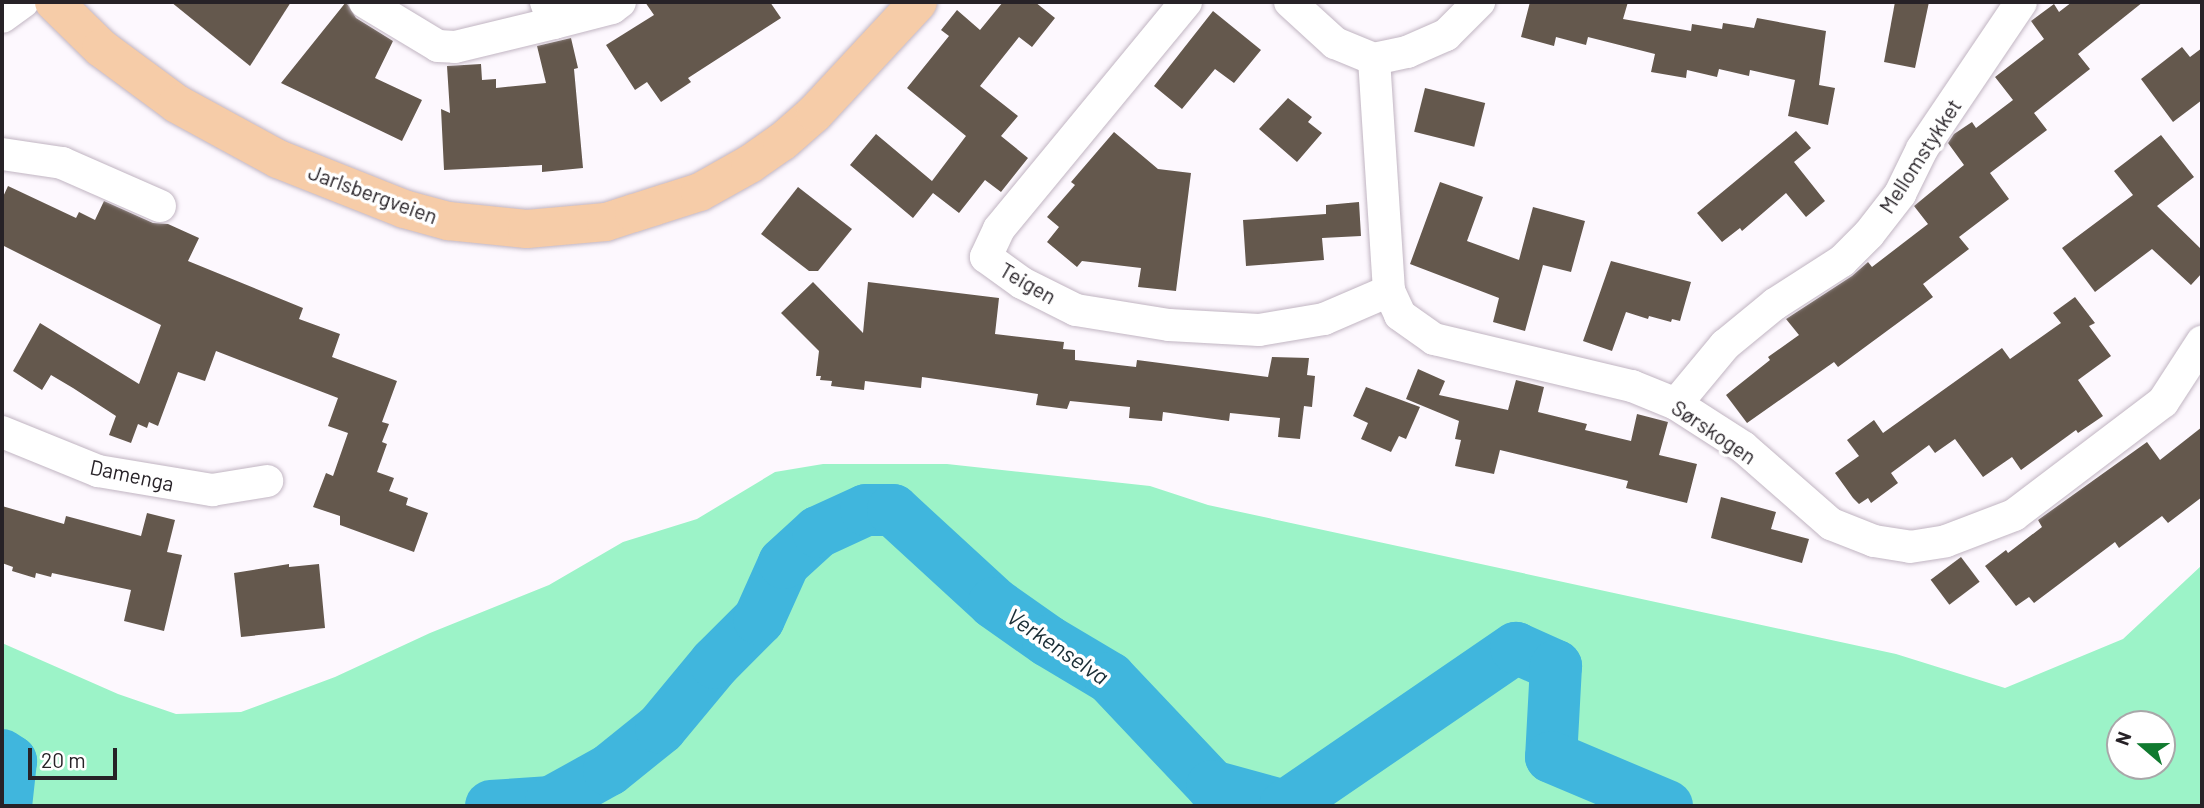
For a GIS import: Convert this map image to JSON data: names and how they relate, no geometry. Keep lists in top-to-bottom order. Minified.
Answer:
{"streets":{"main road":["Jarlsbergveien"],"street":["Mellomstykket","Teigen","Sørskogen","Damenga"]},"crossings":[["Mellomstykket","Sørskogen"],["Teigen","Sørskogen"]],"water":["Verkenselva"],"scale_bar":"20 m","north":"left"}
